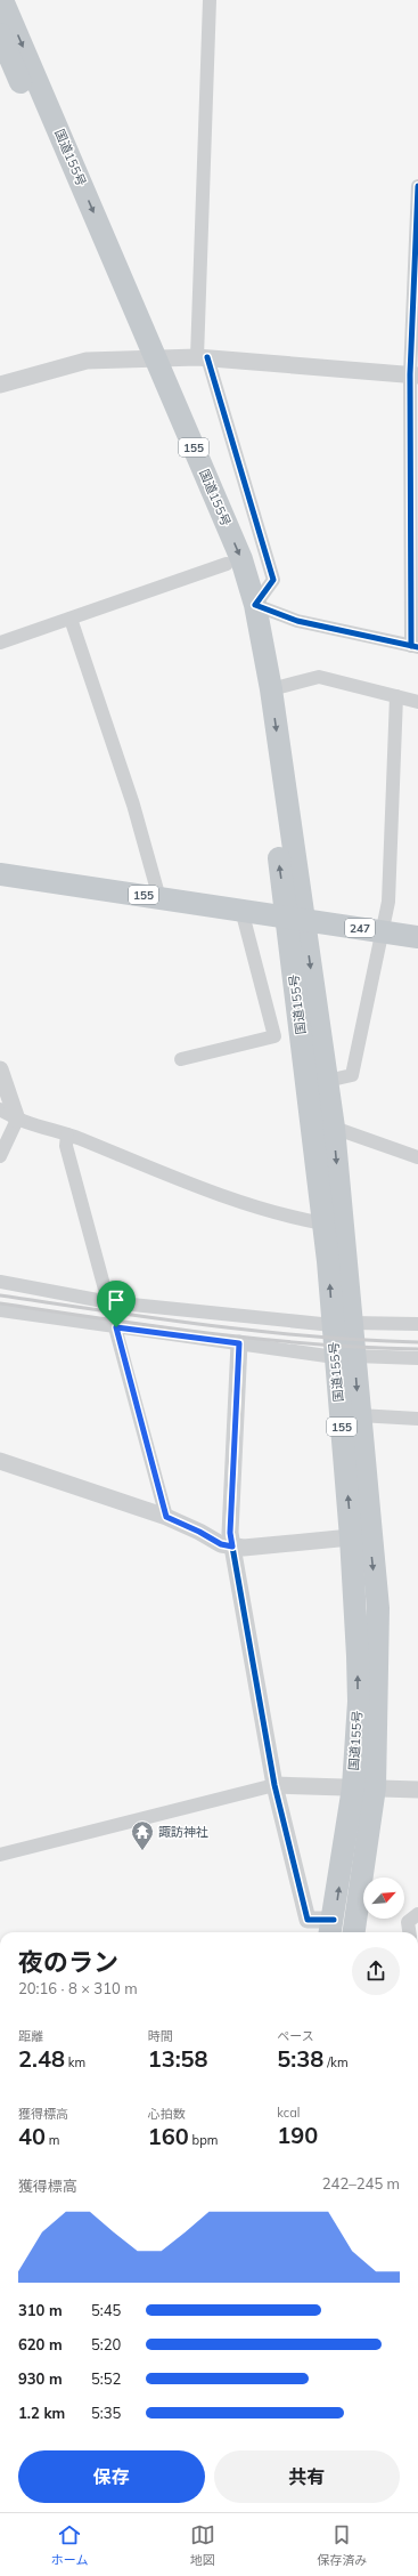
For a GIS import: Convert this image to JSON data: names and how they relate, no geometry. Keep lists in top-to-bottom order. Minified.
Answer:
{"streets":{"highway":["国道155号","155","247"]},"crossings":[["国道155号","155"],["国道155号","247"],["155","247"]],"places":{"temple":["諏訪神社"]},"north":"top right","page":{"heading":["夜のラン","20:16 · 8 × 310 m"],"stats":[["距離","2.48 km"],["時間","13:58"],["ペース","5:38 /km"],["獲得標高","40 m"],["心拍数","160 bpm"],["kcal","190"]],"chart":["獲得標高","242–245 m"],"list":[{"name":"310 m","note":"5:45"},{"name":"620 m","note":"5:20"},{"name":"930 m","note":"5:52"},{"name":"1.2 km","note":"5:35"}],"buttons":["保存","共有"],"tabs":["ホーム","地図","保存済み"]}}
